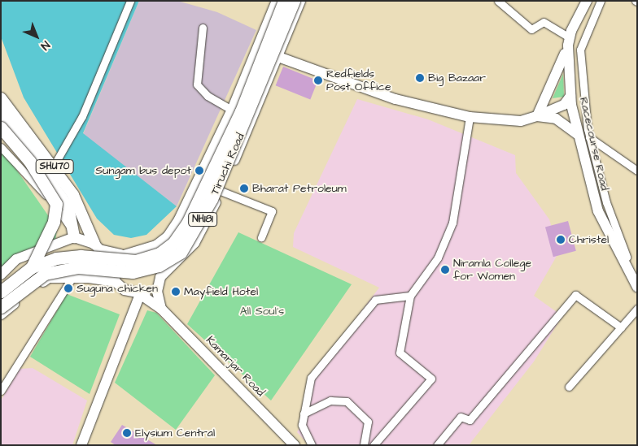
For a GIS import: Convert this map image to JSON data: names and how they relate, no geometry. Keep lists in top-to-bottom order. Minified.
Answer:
{"streets":{"highway":["Tiruchi Road","NH181"],"main road":["SHU70"],"street":["Racecourse Road","Kamarjar Road"]},"crossings":[["Tiruchi Road","SHU70"],["Tiruchi Road","Kamarjar Road"]],"parks":["All Soul's"],"places":["Big Bazaar","Redfields Post Office","Sungam bus depot","Bharat Petroleum","Christel","Niramla College for Women","Suguna chicken","Mayfield Hotel","Elysium Central"],"north":"bottom right"}
